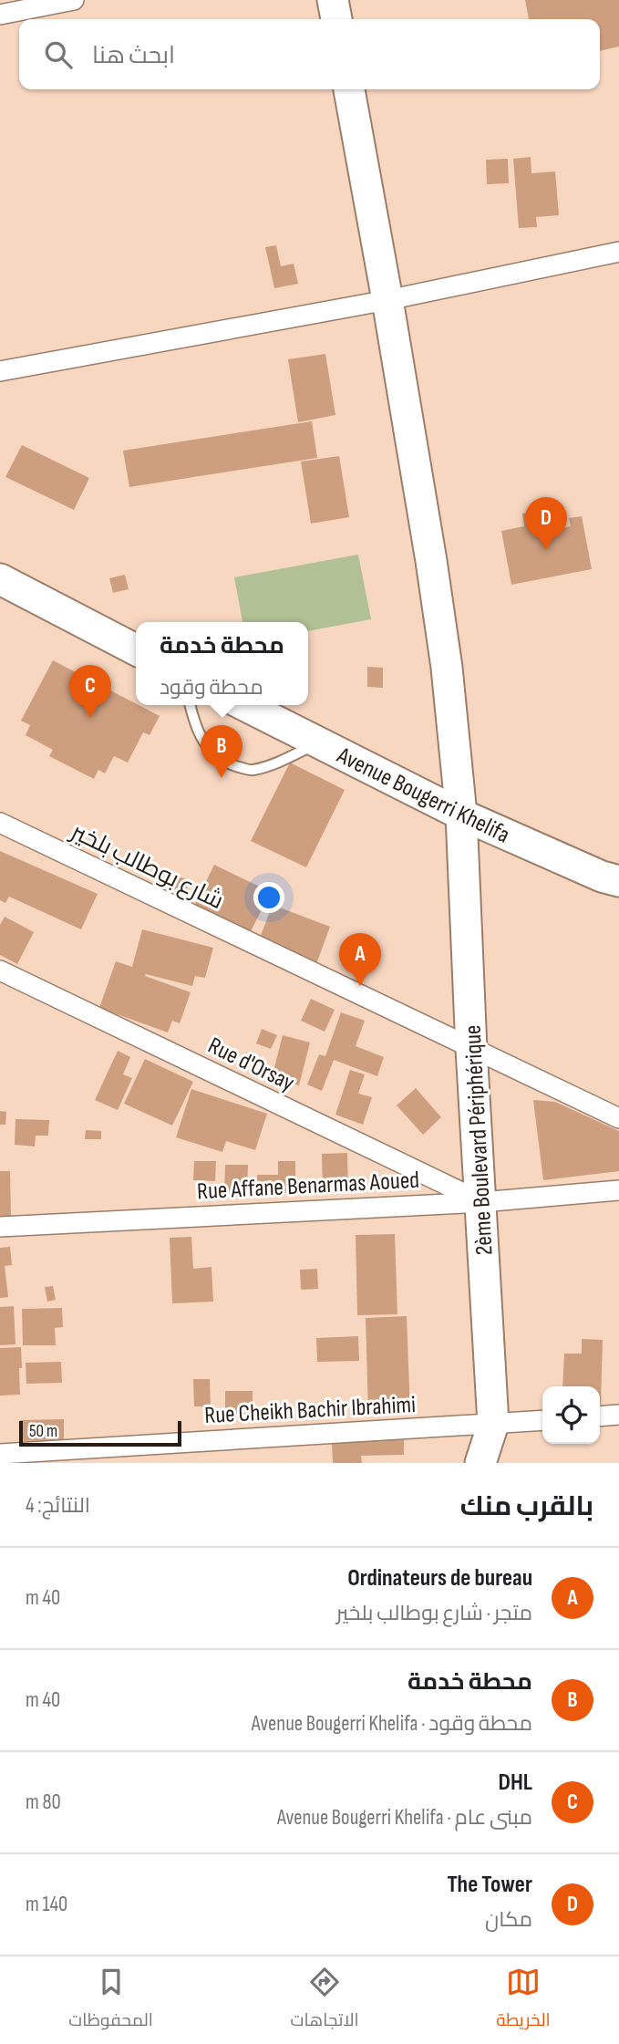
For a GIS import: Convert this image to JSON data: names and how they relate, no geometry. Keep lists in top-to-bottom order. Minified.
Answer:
{"streets":{"main road":["Avenue Bougerri Khelifa","2ème Boulevard Périphérique"],"street":["شارع بوطالب بلخير","Rue d'Orsay","Rue Affane Benarmas Aoued","Rue Cheikh Bachir Ibrahimi"]},"crossings":[["Avenue Bougerri Khelifa","2ème Boulevard Périphérique"],["شارع بوطالب بلخير","2ème Boulevard Périphérique"],["Rue d'Orsay","2ème Boulevard Périphérique"],["Rue d'Orsay","Rue Affane Benarmas Aoued"],["2ème Boulevard Périphérique","Rue Affane Benarmas Aoued"],["2ème Boulevard Périphérique","Rue Cheikh Bachir Ibrahimi"]],"scale_bar":"50 m","page":{"search":"ابحث هنا","pins":["D","C","B","A"],"popup":["محطة خدمة","محطة وقود"],"scale":"50 m","heading":["بالقرب منك","النتائج: 4"],"list":[{"mark":"A","name":"Ordinateurs de bureau","note":"متجر · شارع بوطالب بلخير","value":"40 m"},{"mark":"B","name":"محطة خدمة","note":"محطة وقود · Avenue Bougerri Khelifa","value":"40 m"},{"mark":"C","name":"DHL","note":"مبنى عام · Avenue Bougerri Khelifa","value":"80 m"},{"mark":"D","name":"The Tower","note":"مكان","value":"140 m"}],"nav":["الخريطة","الاتجاهات","المحفوظات"]}}
